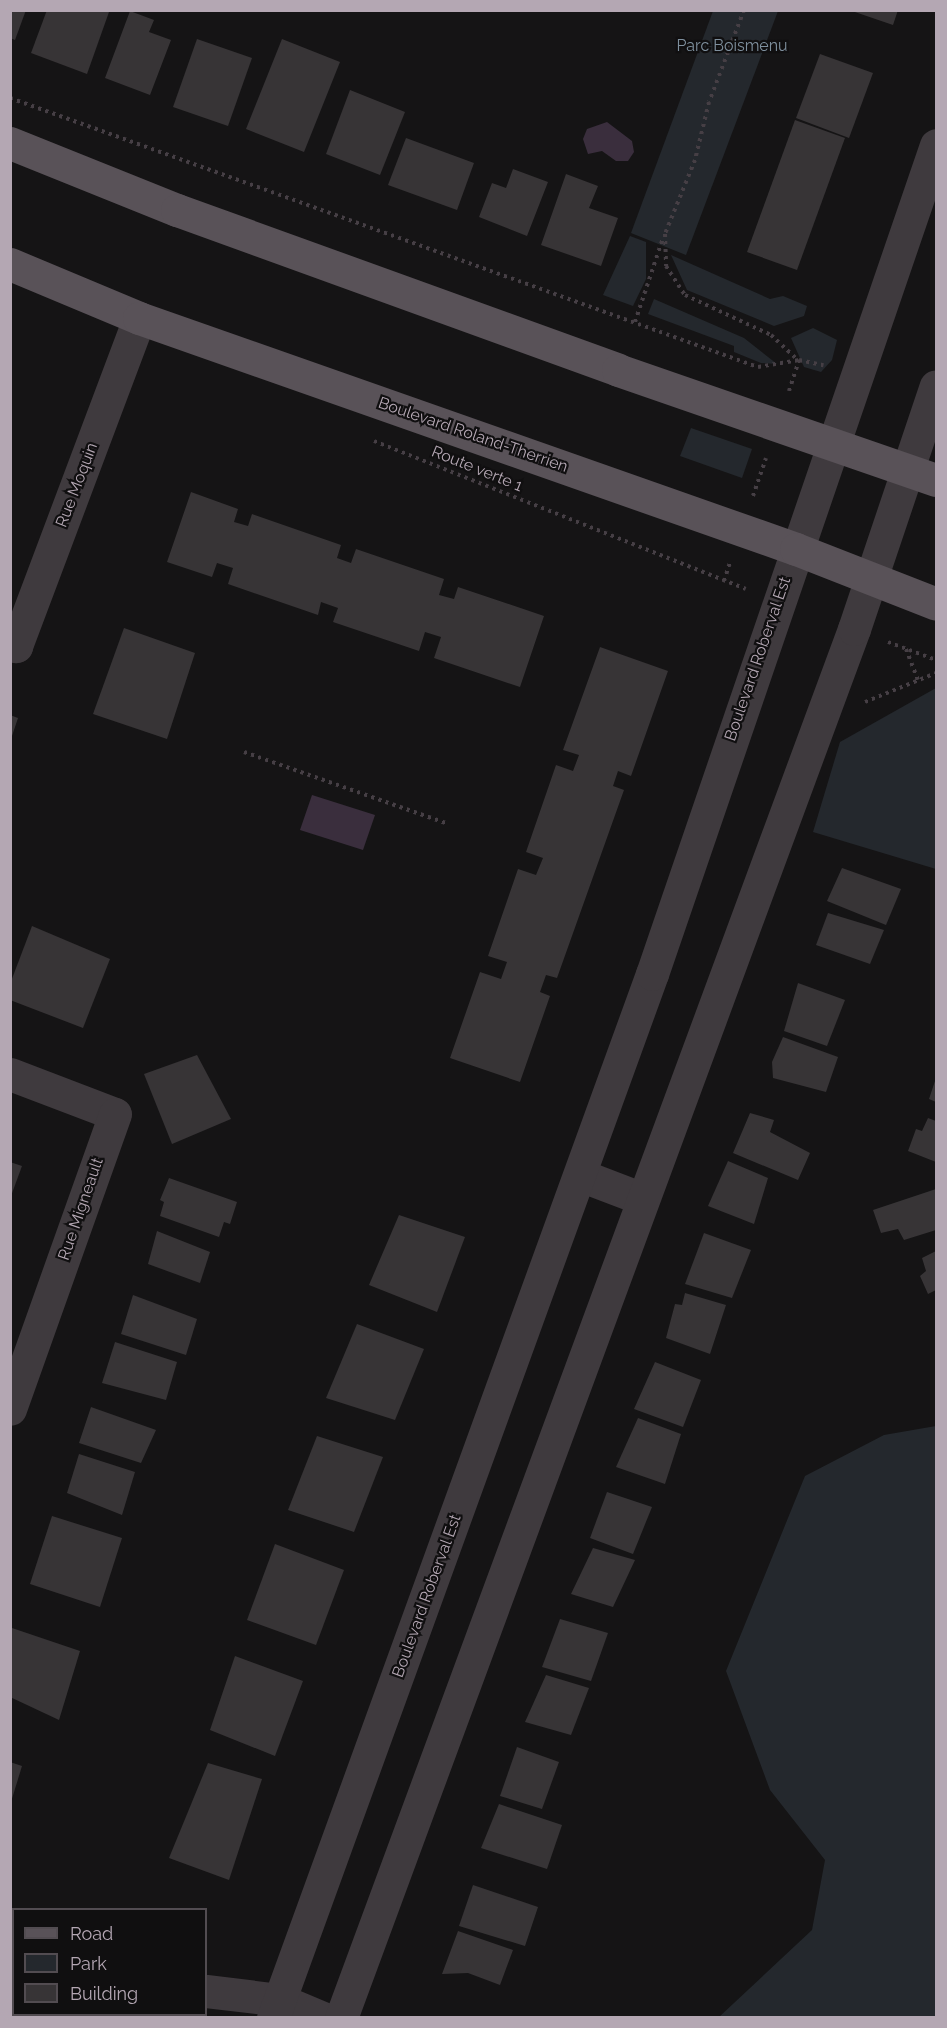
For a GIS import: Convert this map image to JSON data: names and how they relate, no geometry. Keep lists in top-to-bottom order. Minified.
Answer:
{"streets":{"main road":["Boulevard Roland-Therrien"],"street":["Rue Moquin","Boulevard Roberval Est","Rue Migneault"],"path":["Route verte 1"]},"crossings":[["Boulevard Roland-Therrien","Rue Moquin"],["Boulevard Roland-Therrien","Boulevard Roberval Est"],["Route verte 1","Boulevard Roberval Est"]],"parks":["Parc Boismenu"],"legend":["Road","Park","Building"]}
